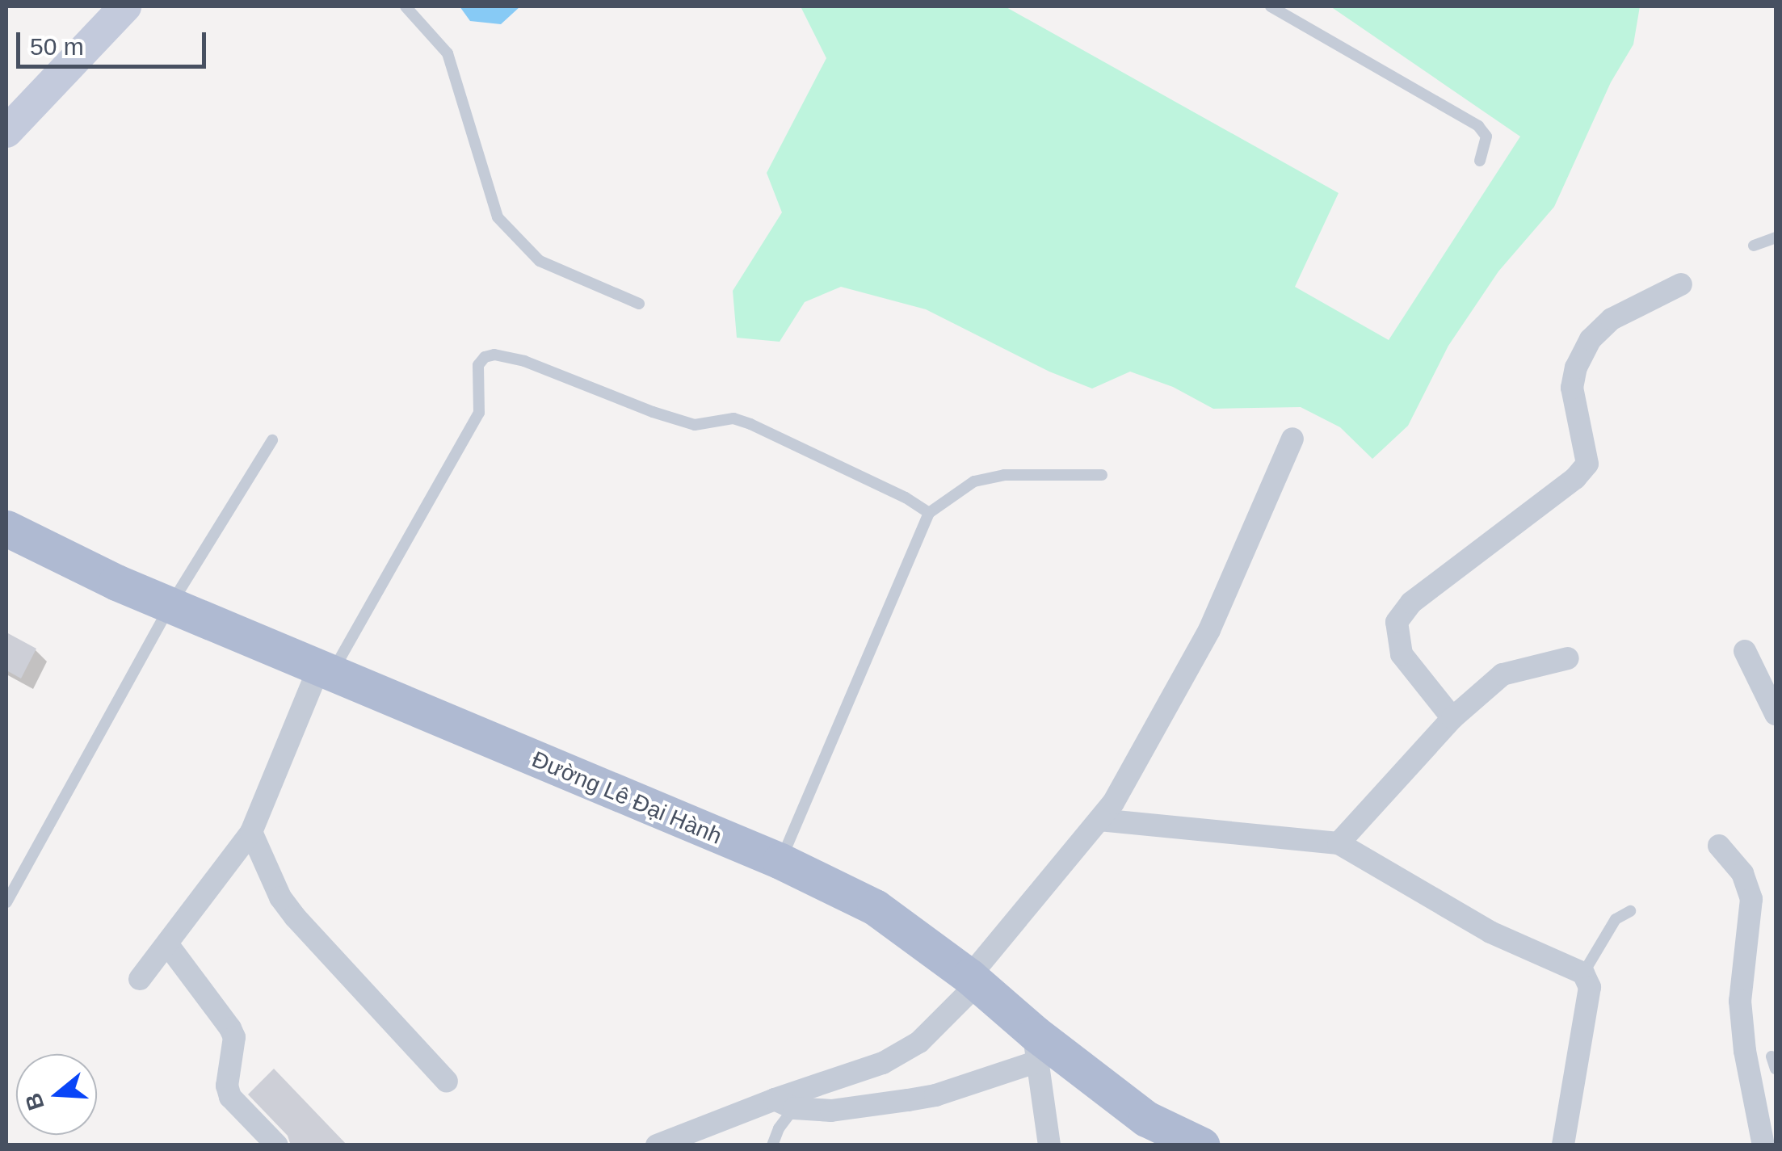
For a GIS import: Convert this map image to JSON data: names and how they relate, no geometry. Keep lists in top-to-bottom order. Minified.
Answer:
{"streets":{"main road":["Đường Lê Đại Hành"]},"scale_bar":"50 m","north":"left"}
